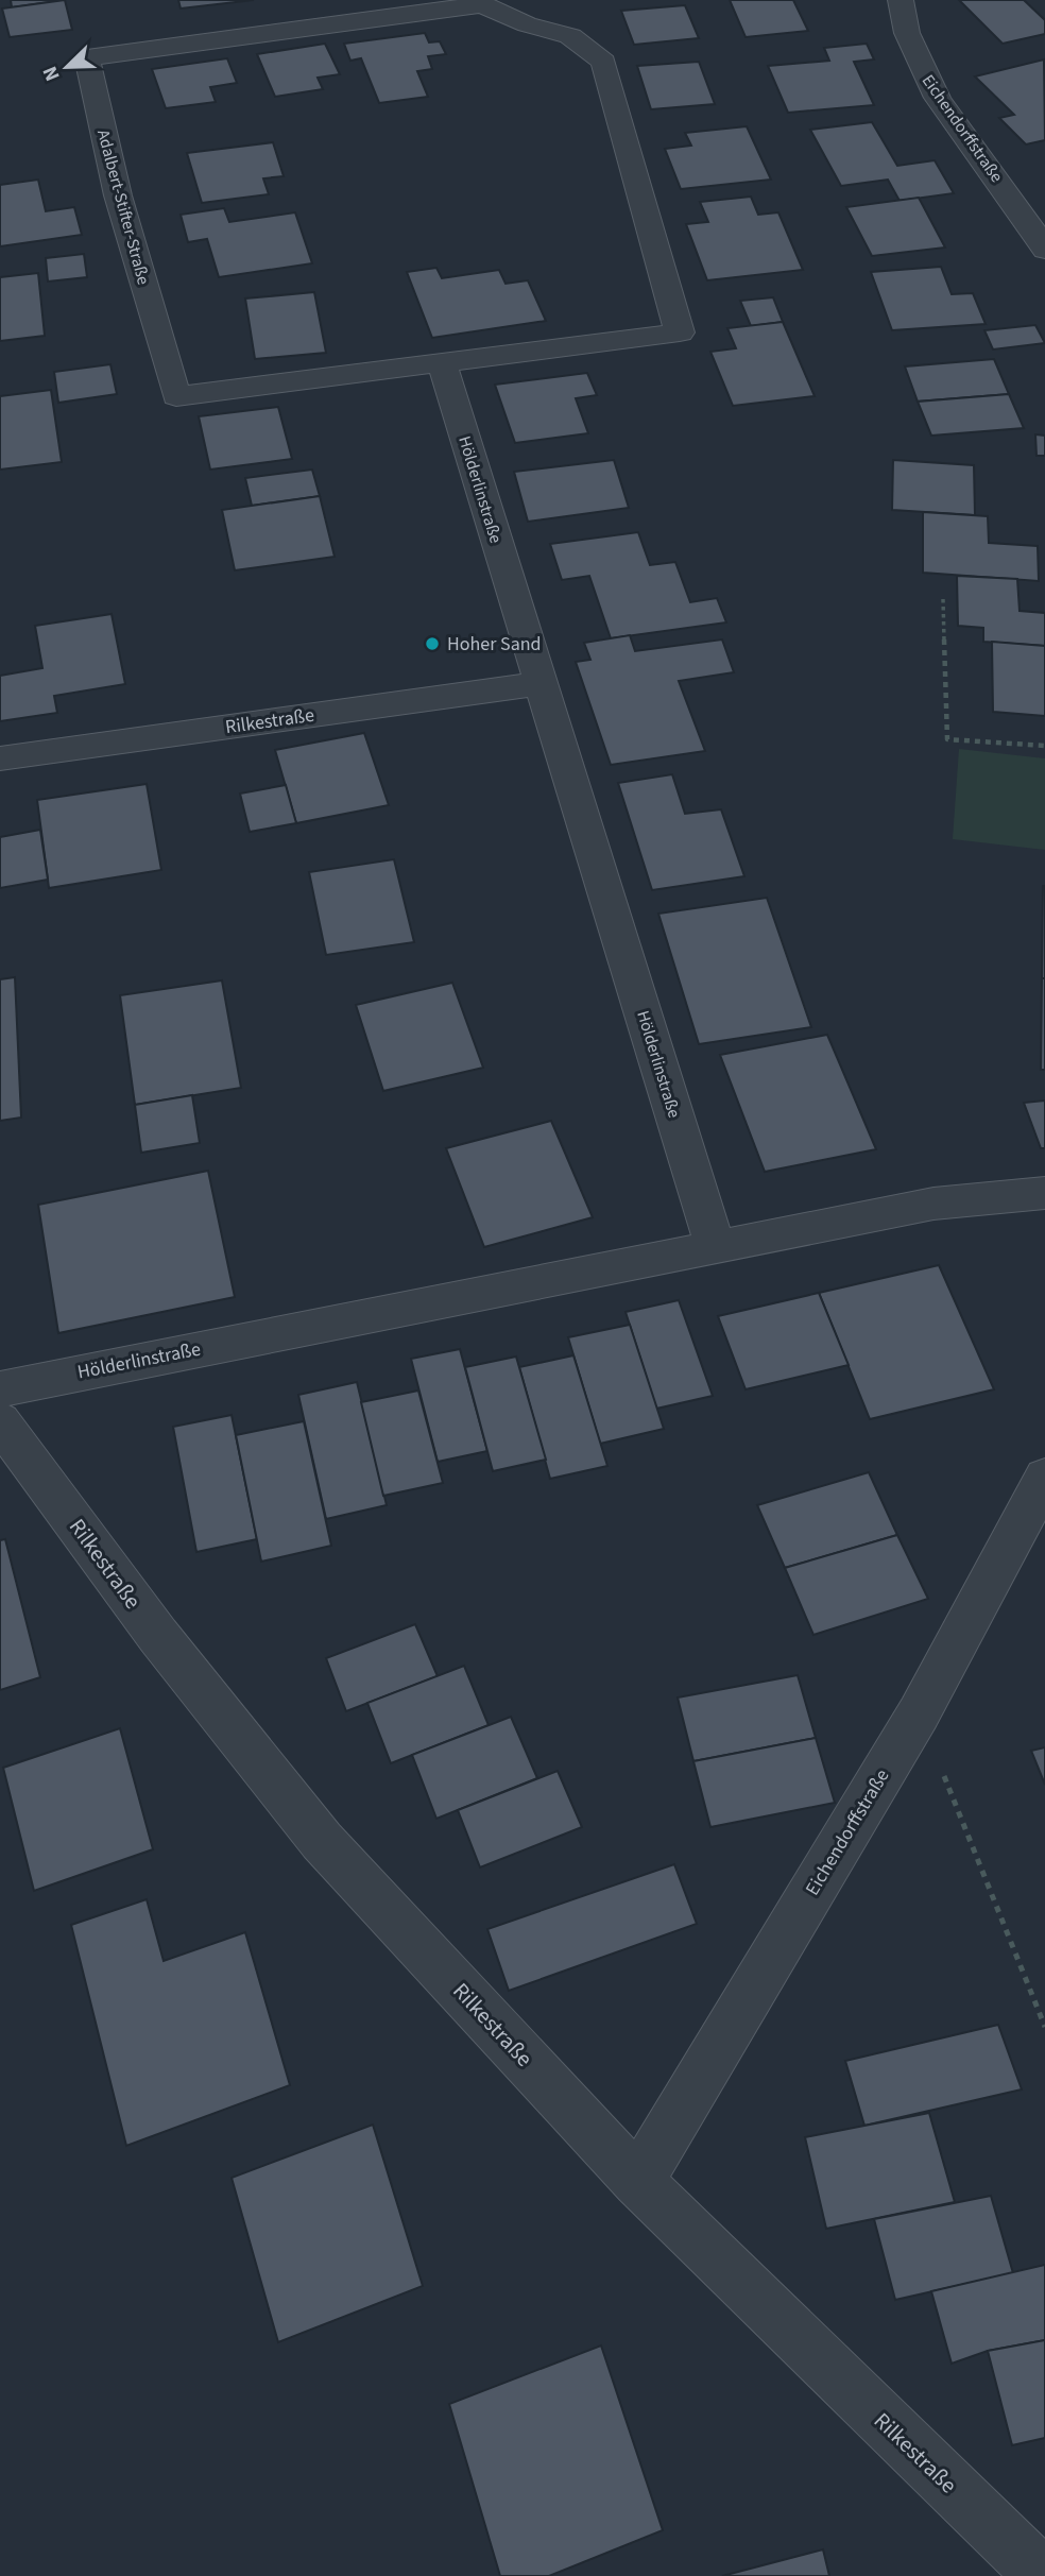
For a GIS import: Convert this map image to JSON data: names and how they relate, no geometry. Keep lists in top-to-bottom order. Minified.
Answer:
{"streets":{"street":["Eichendorffstraße","Adalbert-Stifter-Straße","Hölderlinstraße","Rilkestraße"]},"crossings":[["Eichendorffstraße","Rilkestraße"],["Adalbert-Stifter-Straße","Hölderlinstraße"],["Hölderlinstraße","Rilkestraße"]],"places":["Hoher Sand"],"north":"bottom left"}
